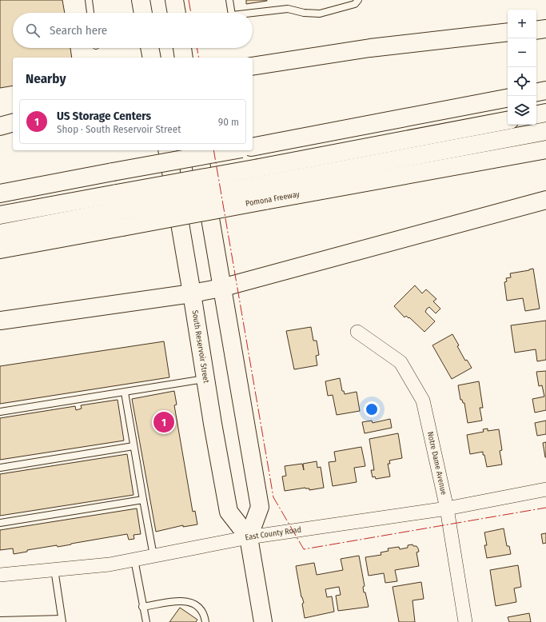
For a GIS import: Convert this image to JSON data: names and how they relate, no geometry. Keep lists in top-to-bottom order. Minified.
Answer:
{"streets":{"main road":["Pomona Freeway","South Reservoir Street"],"street":["Notre Dame Avenue","East County Road"]},"crossings":[["South Reservoir Street","East County Road"],["Notre Dame Avenue","East County Road"]],"page":{"map_buttons":["+","−"],"search":"Search here","heading":"Nearby","list":[{"mark":"1","name":"US Storage Centers","note":"Shop · South Reservoir Street","value":"90 m"}],"pins":"1"}}
